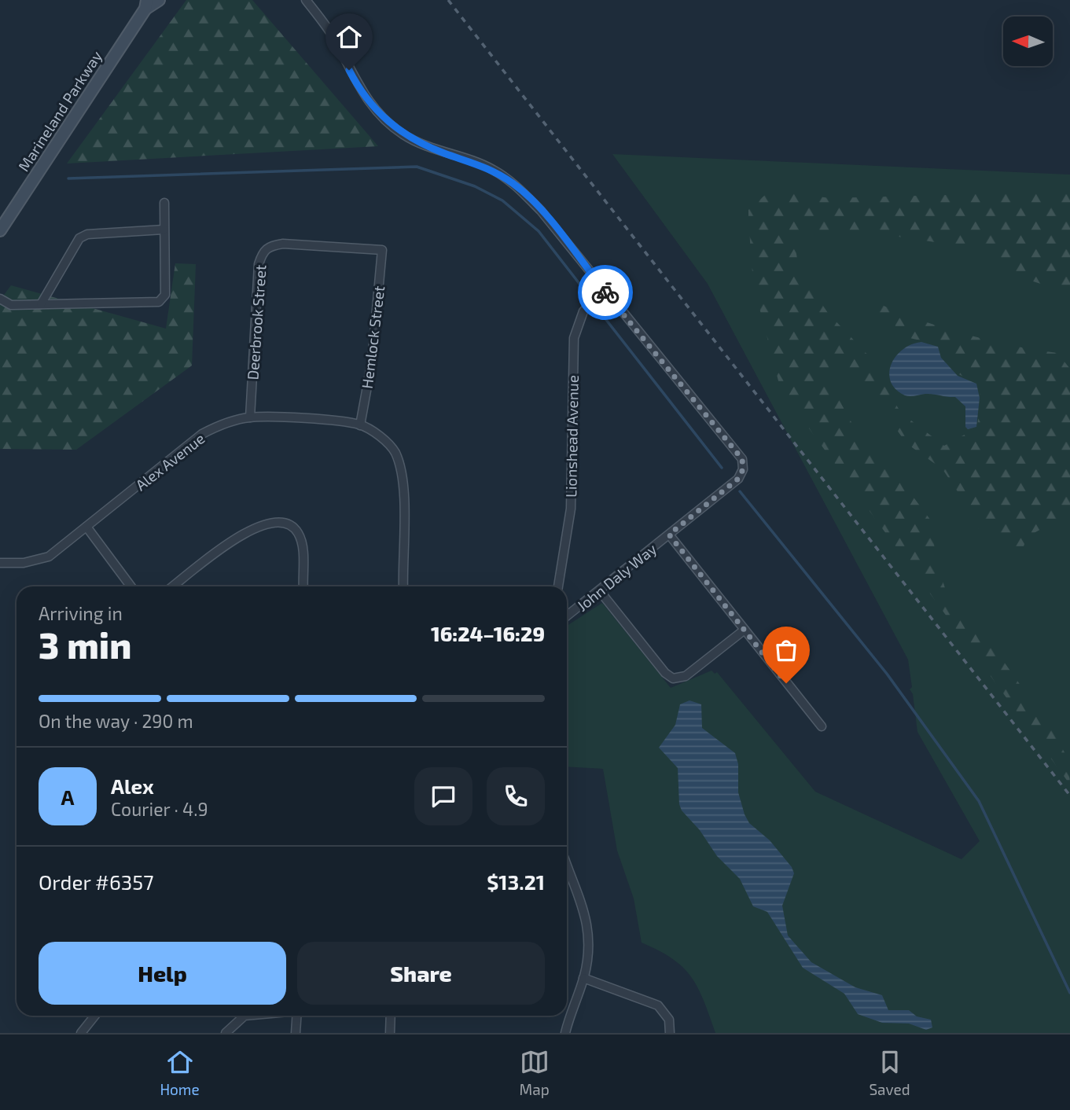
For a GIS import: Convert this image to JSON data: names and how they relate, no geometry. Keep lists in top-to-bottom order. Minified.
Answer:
{"streets":{"main road":["Marineland Parkway"],"street":["Deerbrook Street","Hemlock Street","Lionshead Avenue","Alex Avenue","John Daly Way"]},"crossings":[["Deerbrook Street","Hemlock Street"],["Deerbrook Street","Alex Avenue"],["Hemlock Street","Alex Avenue"],["Lionshead Avenue","John Daly Way"]],"north":"left","page":{"heading":["3 min","Arriving in","16:24–16:29"],"panel":["Alex","Courier · 4.9","Order #6357","$13.21"],"bar":"On the way · 290 m","round":"A","buttons":["Help","Share"],"tabs":["Home","Map","Saved"]}}
